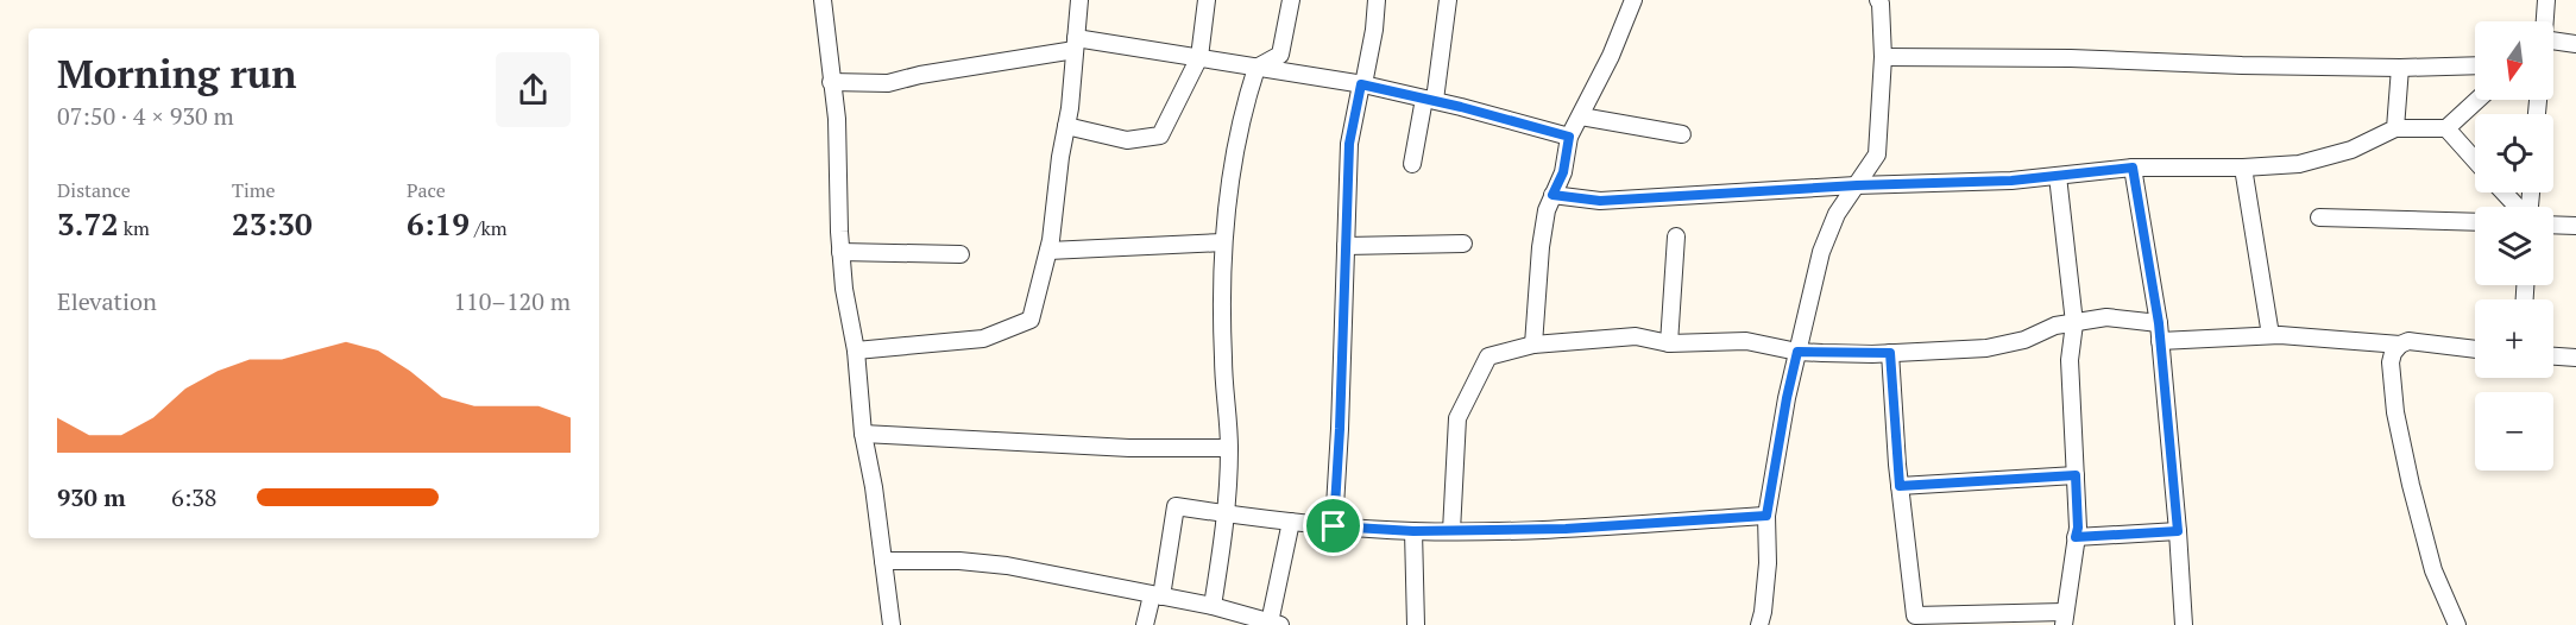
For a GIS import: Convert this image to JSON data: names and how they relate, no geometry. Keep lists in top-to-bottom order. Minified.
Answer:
{"north":"bottom","page":{"map_buttons":["+","−"],"heading":["Morning run","07:50 · 4 × 930 m"],"stats":[["Distance","3.72 km"],["Time","23:30"],["Pace","6:19 /km"]],"chart":["Elevation","110–120 m"],"list":[{"name":"930 m","note":"6:38"}]}}
